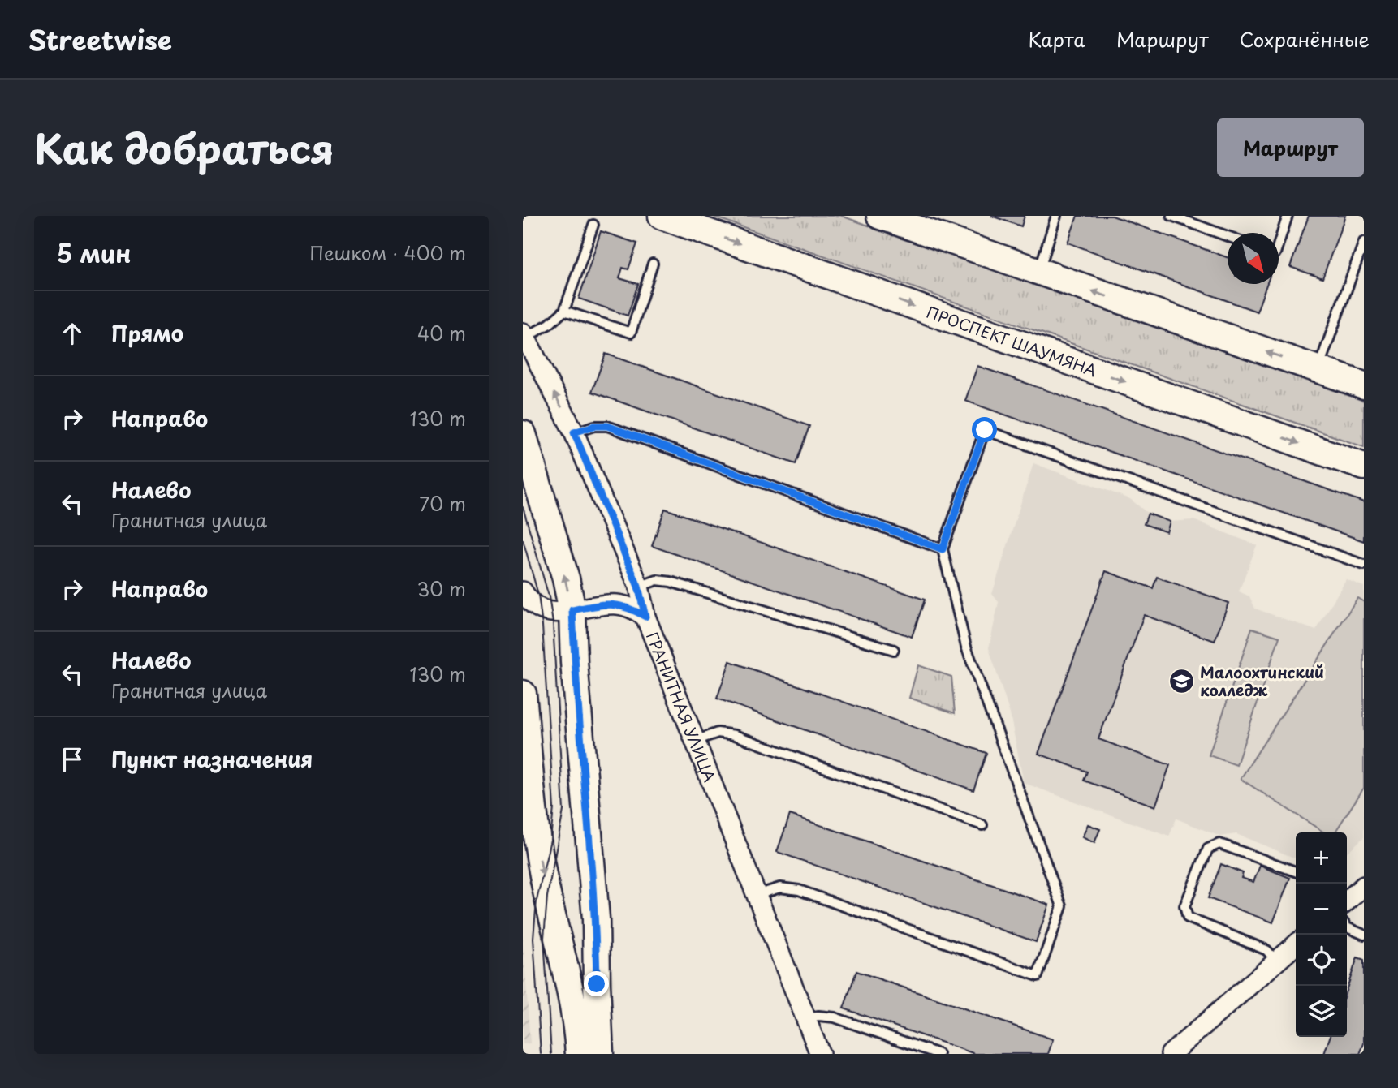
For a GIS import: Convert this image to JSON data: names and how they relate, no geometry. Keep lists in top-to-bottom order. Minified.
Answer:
{"streets":{"street":["ПРОСПЕКТ ШАУМЯНА","ГРАНИТНАЯ УЛИЦА"]},"places":{"school or university":["Малоохтинский колледж"]},"north":"bottom right","page":{"header":"Streetwise","nav":["Карта","Маршрут","Сохранённые"],"title":"Как добраться","buttons":"Маршрут","heading":["5 мин","Пешком · 400 m"],"list":[["Прямо","40 m"],["Направо","130 m"],["Налево","Гранитная улица","70 m"],["Направо","30 m"],["Налево","Гранитная улица","130 m"],"Пункт назначения"],"map_buttons":["+","−"]}}
